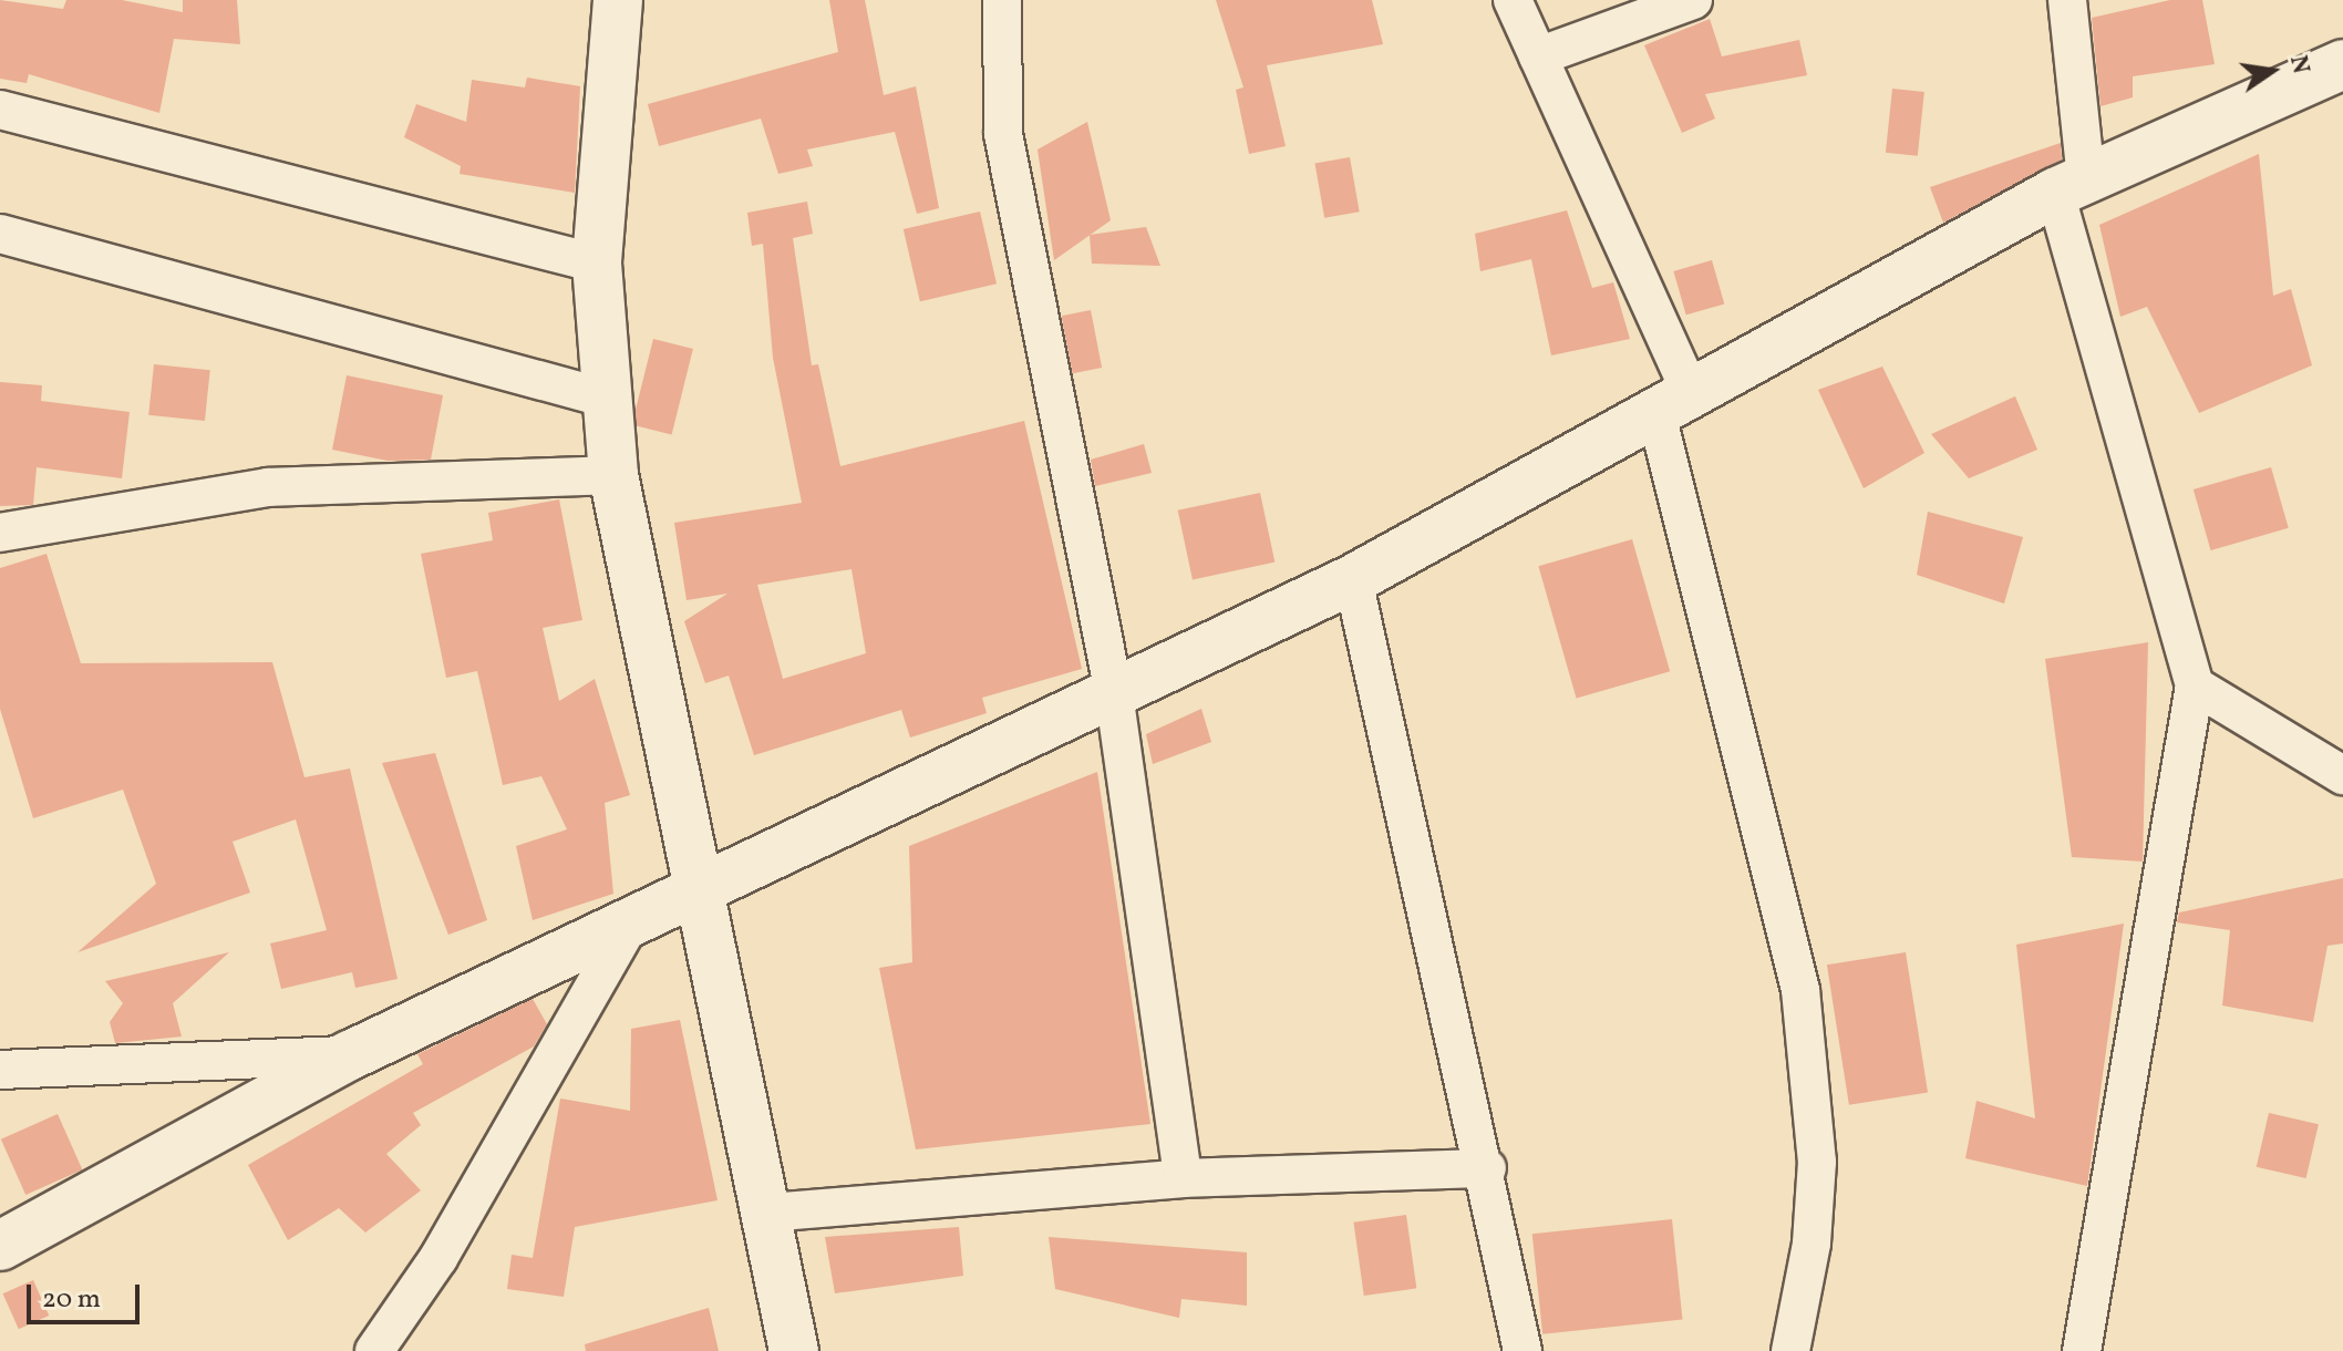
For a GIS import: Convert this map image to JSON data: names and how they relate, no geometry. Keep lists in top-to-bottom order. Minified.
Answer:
{"scale_bar":"20 m","north":"right"}
